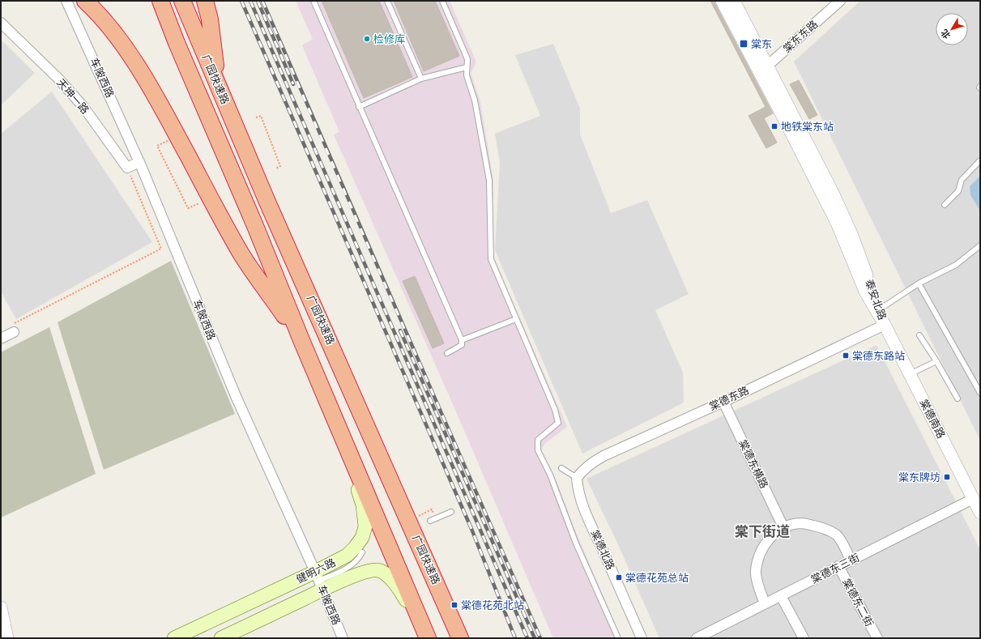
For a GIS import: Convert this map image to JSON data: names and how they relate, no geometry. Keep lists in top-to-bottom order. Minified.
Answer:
{"streets":{"highway":["广园快速路"],"main road":["健明六路"],"street":["棠东东路","车陂西路","天坤一路","泰安北路","棠德东路","棠德南路","棠德东横路","棠德北路","棠德东三街","棠德东二街"]},"crossings":[["棠东东路","泰安北路"],["车陂西路","健明六路"],["广园快速路","健明六路"],["泰安北路","棠德东路"],["泰安北路","棠德南路"],["棠德东路","棠德南路"],["棠德东路","棠德东横路"],["棠德东路","棠德北路"],["棠德南路","棠德东三街"],["棠德东三街","棠德东二街"]],"districts":["棠下街道"],"places":{"other":["检修库"],"transit":["棠东","地铁棠东站","棠德东路站","棠东牌坊","棠德花苑总站","棠德花苑北站"]},"north":"bottom left"}
